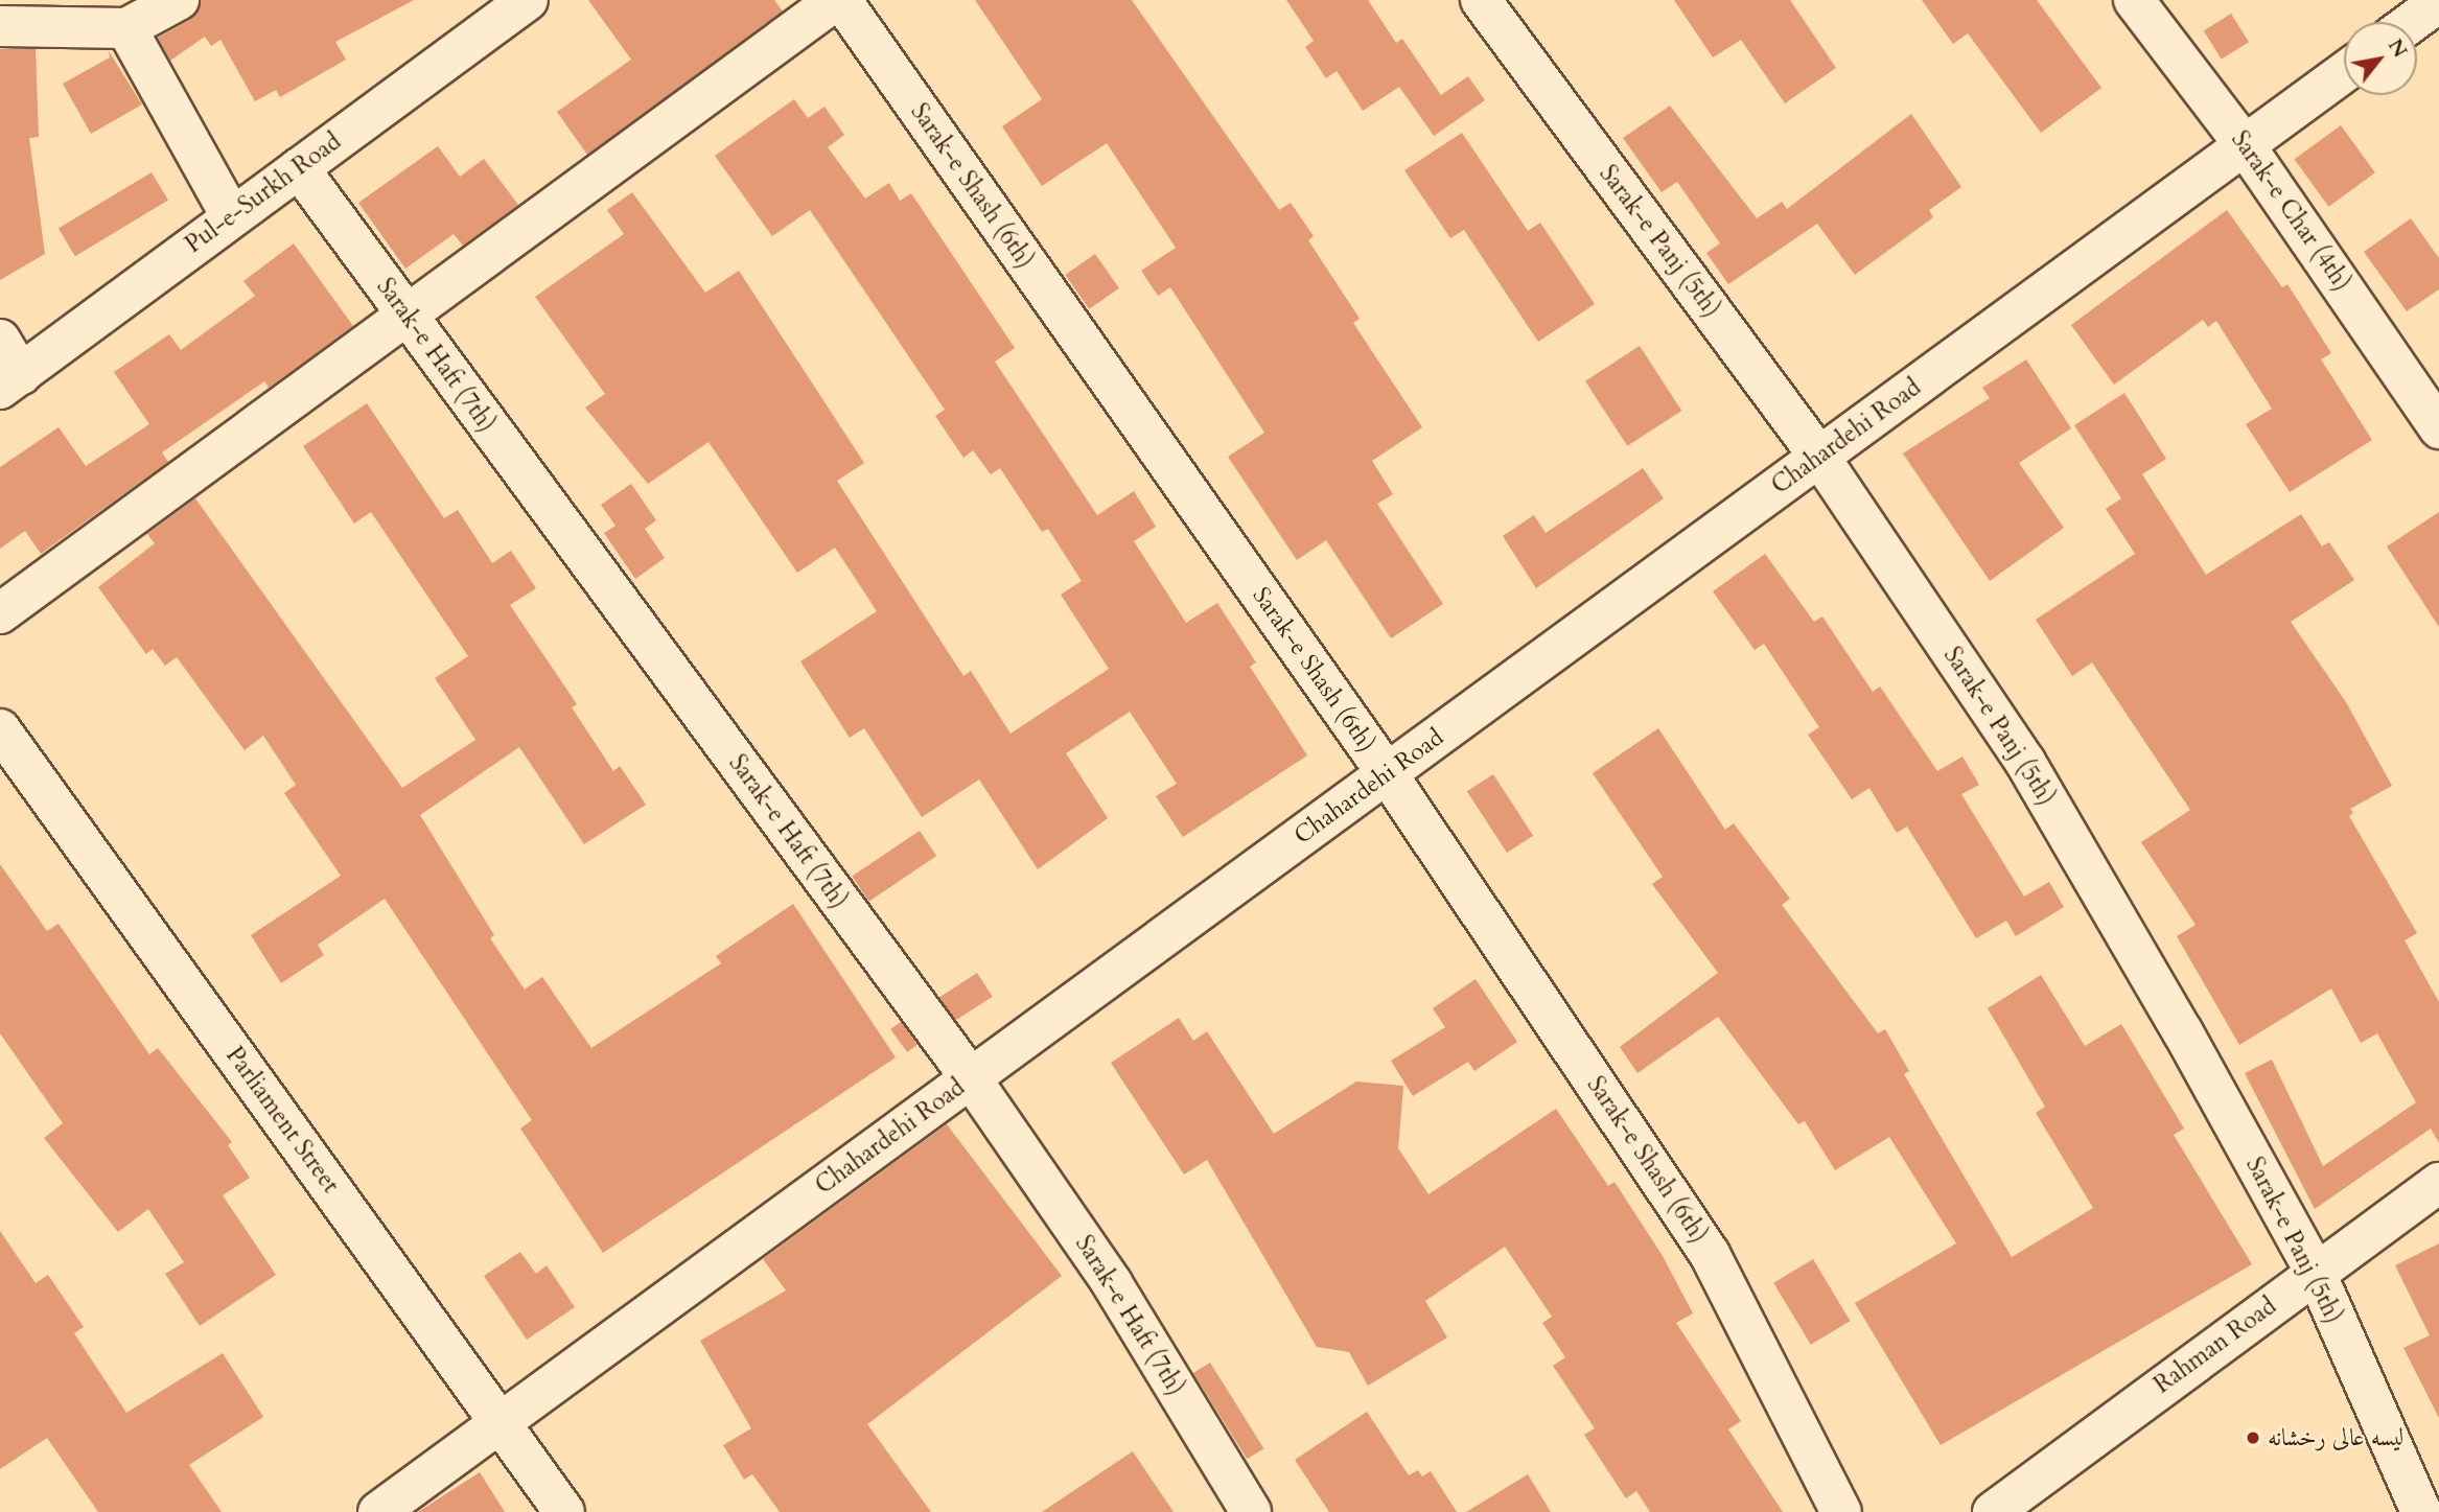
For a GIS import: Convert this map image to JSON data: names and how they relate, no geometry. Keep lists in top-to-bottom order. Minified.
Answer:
{"streets":{"street":["Sarak-e Shash (6th)","Pul-e-Surkh Road","Sarak-e Char (4th)","Sarak-e Panj (5th)","Sarak-e Haft (7th)","Chahardehi Road","Parliament Street","Rahman Road"]},"crossings":[["Sarak-e Shash (6th)","Chahardehi Road"],["Pul-e-Surkh Road","Sarak-e Haft (7th)"],["Sarak-e Char (4th)","Chahardehi Road"],["Sarak-e Panj (5th)","Chahardehi Road"],["Sarak-e Panj (5th)","Rahman Road"],["Sarak-e Haft (7th)","Chahardehi Road"],["Chahardehi Road","Parliament Street"]],"places":["لیسه عالی رخشانه"],"north":"top right"}
